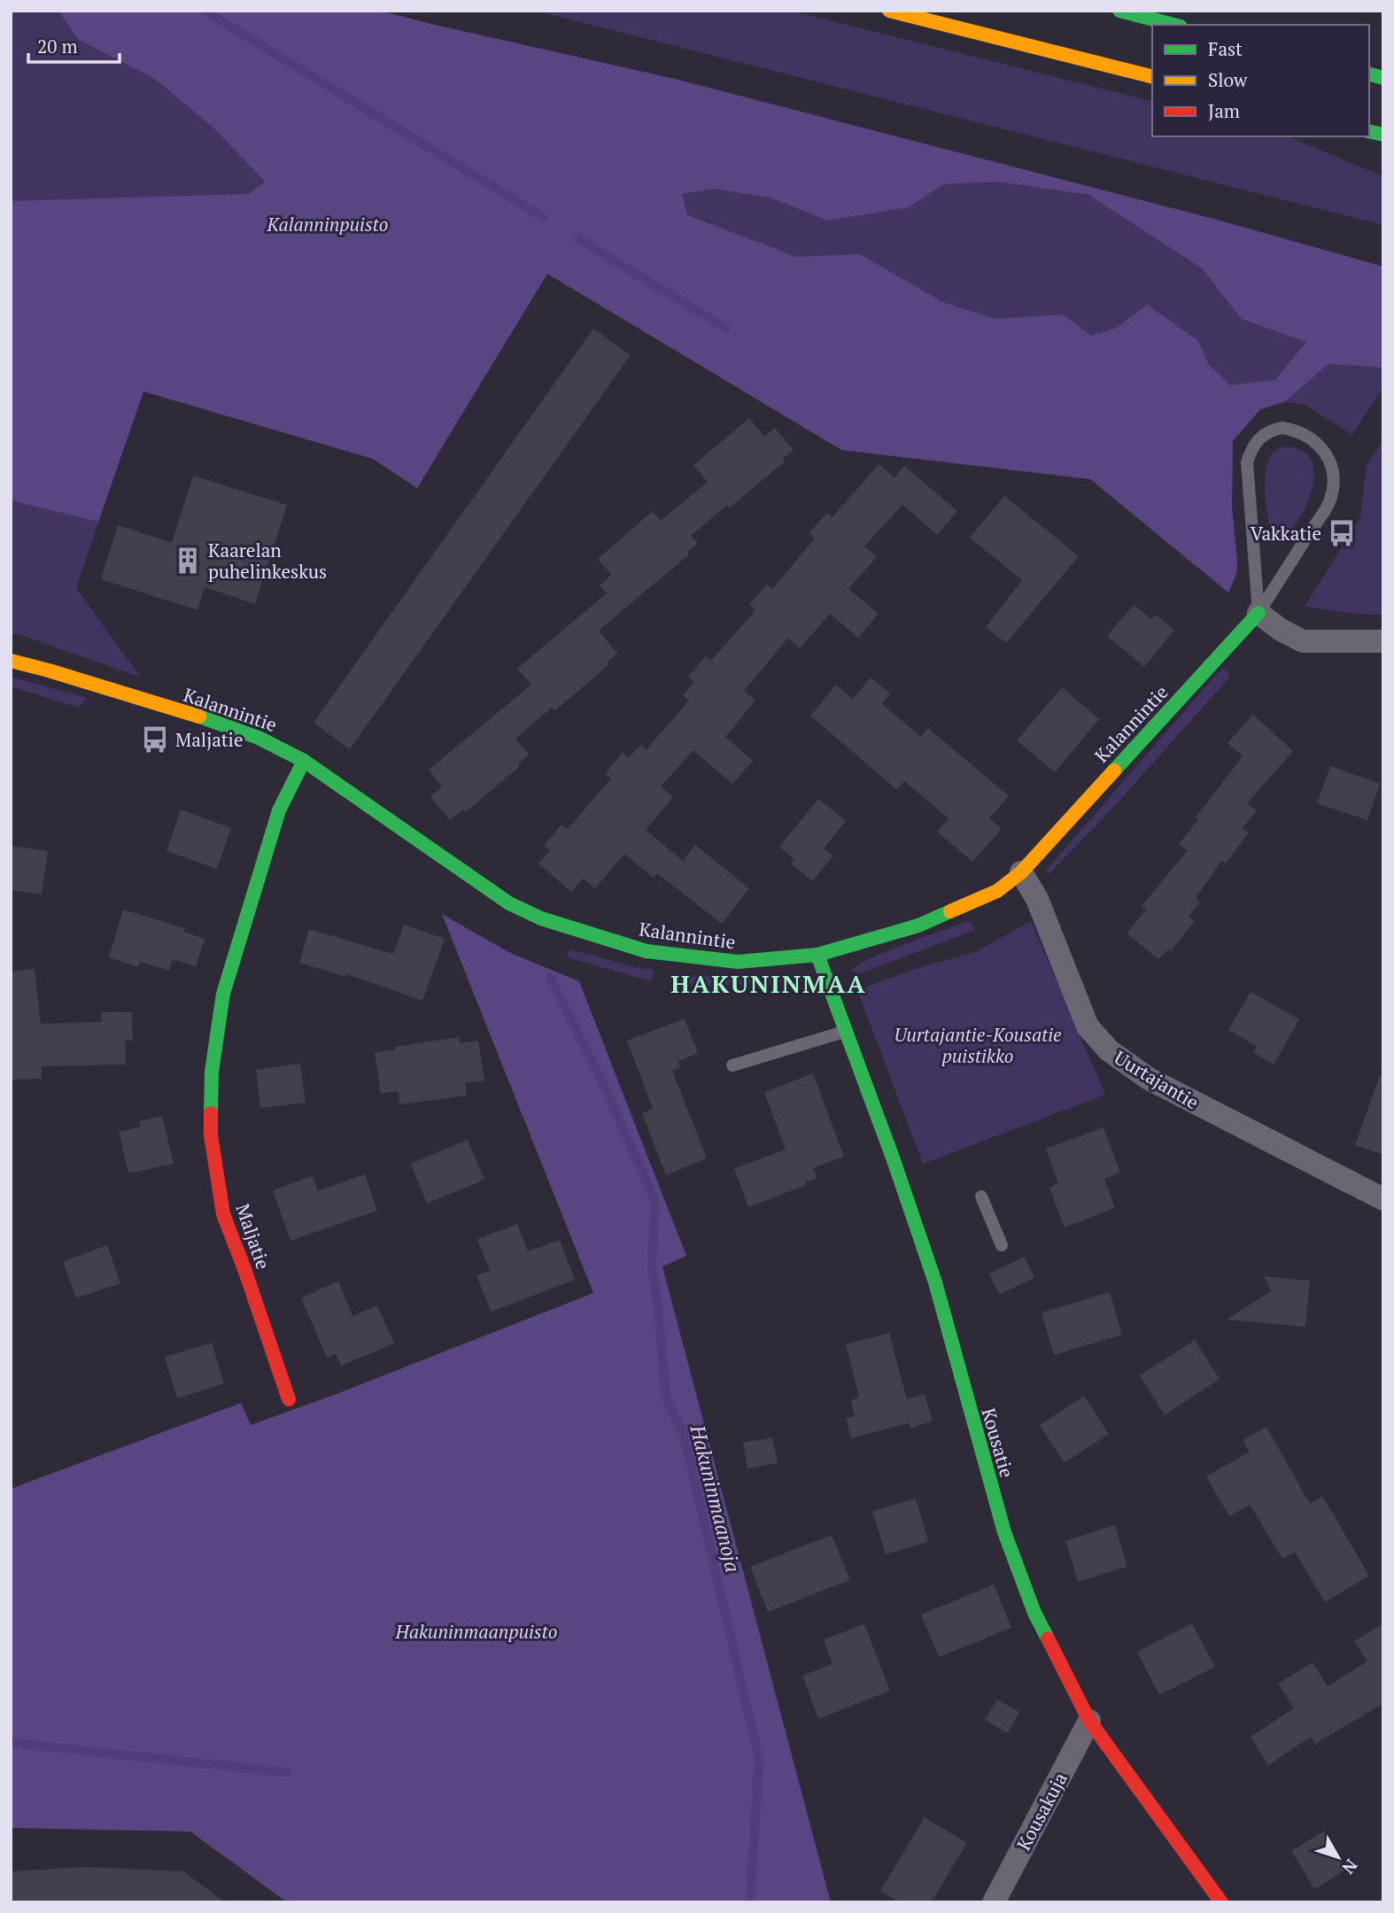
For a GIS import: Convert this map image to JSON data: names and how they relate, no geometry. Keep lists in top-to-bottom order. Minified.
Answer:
{"streets":{"main road":["Kalannintie","Maljatie","Kousatie"],"street":["Uurtajantie","Kousakuja"]},"crossings":[["Kalannintie","Uurtajantie"],["Kalannintie","Maljatie"],["Kalannintie","Kousatie"],["Kousatie","Kousakuja"]],"districts":["HAKUNINMAA"],"water":["Hakuninmaanoja"],"parks":["Kalanninpuisto","Uurtajantie-Kousatie puistikko","Hakuninmaanpuisto"],"places":{"bus stop":["Vakkatie","Maljatie"],"building":["Kaarelan puhelinkeskus"]},"legend":["Fast","Slow","Jam"],"scale_bar":"20 m","north":"bottom right"}
